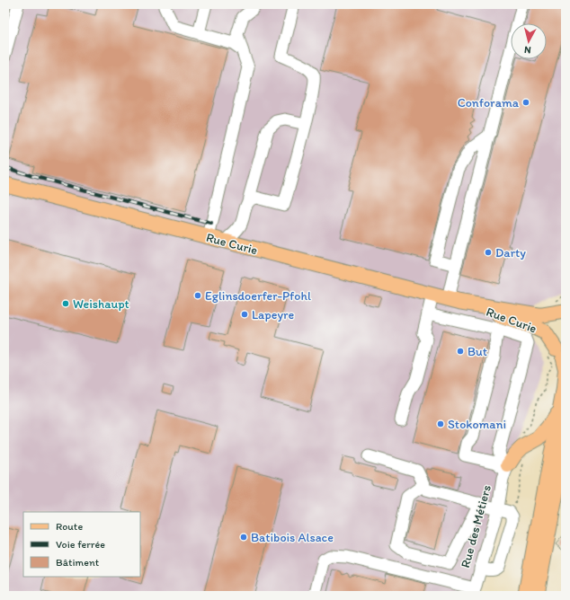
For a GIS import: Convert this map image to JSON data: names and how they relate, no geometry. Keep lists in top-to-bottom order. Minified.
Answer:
{"streets":{"main road":["Rue Curie"],"street":["Rue des Métiers"]},"places":["Conforama","Darty","Eglinsdoerfer-Pfohl","Weishaupt","Lapeyre","But","Stokomani","Batibois Alsace"],"legend":["Route","Voie ferrée","Bâtiment"],"north":"bottom"}
